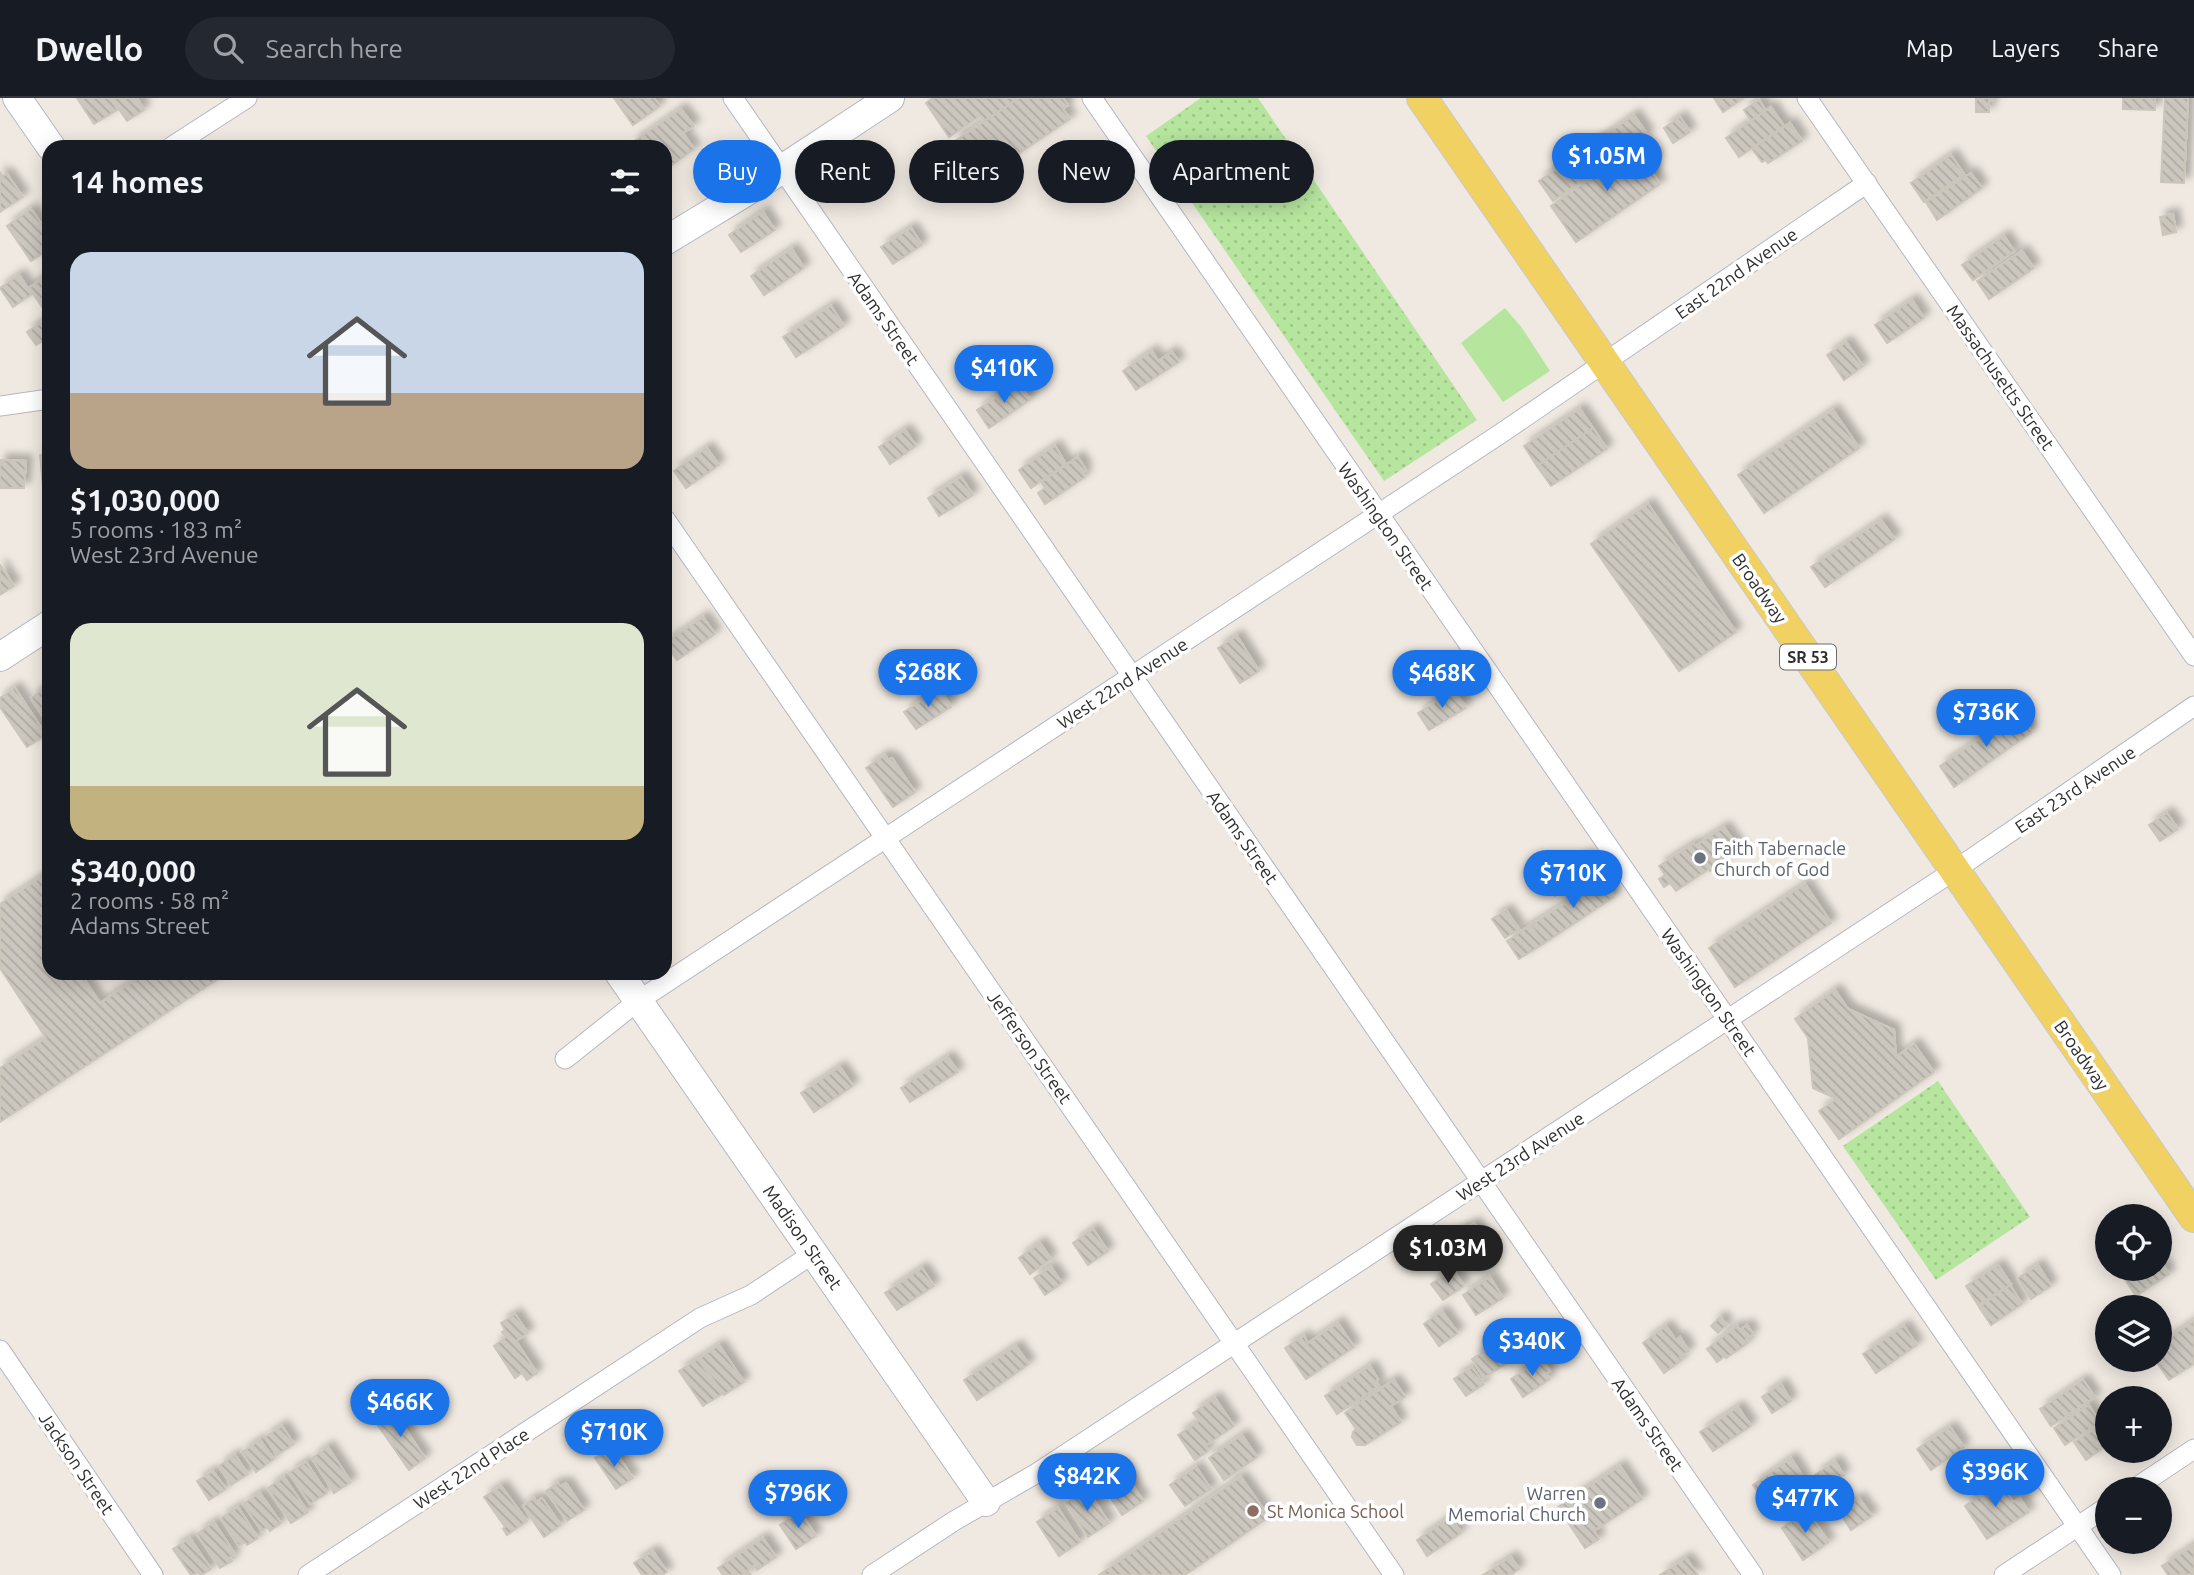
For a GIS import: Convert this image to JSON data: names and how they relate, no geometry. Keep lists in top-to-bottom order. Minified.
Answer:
{"streets":{"main road":["Broadway","SR 53"],"street":["East 22nd Avenue","Adams Street","Massachusetts Street","Washington Street","West 22nd Avenue","East 23rd Avenue","Jefferson Street","West 23rd Avenue","Madison Street","Jackson Street","West 22nd Place"]},"crossings":[["East 22nd Avenue","Massachusetts Street"],["East 22nd Avenue","Broadway"],["East 22nd Avenue","West 22nd Avenue"],["Adams Street","West 22nd Avenue"],["Adams Street","West 23rd Avenue"],["Washington Street","West 22nd Avenue"],["Washington Street","West 23rd Avenue"],["Broadway","West 22nd Avenue"],["Broadway","East 23rd Avenue"],["Broadway","West 23rd Avenue"],["West 22nd Avenue","Jefferson Street"],["West 22nd Avenue","Madison Street"],["East 23rd Avenue","West 23rd Avenue"],["Jefferson Street","West 23rd Avenue"],["West 23rd Avenue","Madison Street"],["Madison Street","West 22nd Place"]],"places":["Faith Tabernacle Church of God","Warren Memorial Church","St Monica School"],"page":{"header":"Dwello","search":"Search here","nav":["Map","Layers","Share"],"price":["$1.05M","$410K","$268K","$468K","$736K","$710K","$1.03M","$340K","$466K","$710K","$396K","$842K","$796K","$477K"],"chip":["Buy","Rent","Filters","New","Apartment"],"heading":"14 homes","list":[{"name":"$1,030,000","note":"5 rooms · 183 m² · West 23rd Avenue"},{"name":"$340,000","note":"2 rooms · 58 m² · Adams Street"}],"map_buttons":["+","−"]}}
